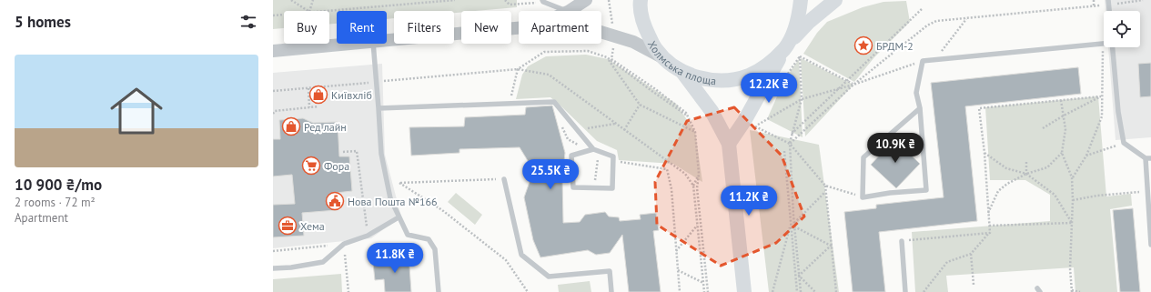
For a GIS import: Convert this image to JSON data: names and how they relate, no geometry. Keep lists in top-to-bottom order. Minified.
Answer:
{"streets":{"main road":["Холмська площа"]},"places":{"place":["БРДМ-2"],"shop":["Київхліб","Ред лайн"],"supermarket":["Фора"],"public building":["Нова Пошта №166"],"office":["Хема"]},"page":{"heading":"5 homes","chip":["Buy","Rent","Filters","New","Apartment"],"list":[{"name":"10 900 ₴/mo","note":"2 rooms · 72 m² · Apartment"}],"price":["12.2K ₴","10.9K ₴","25.5K ₴","11.2K ₴","11.8K ₴"]}}
